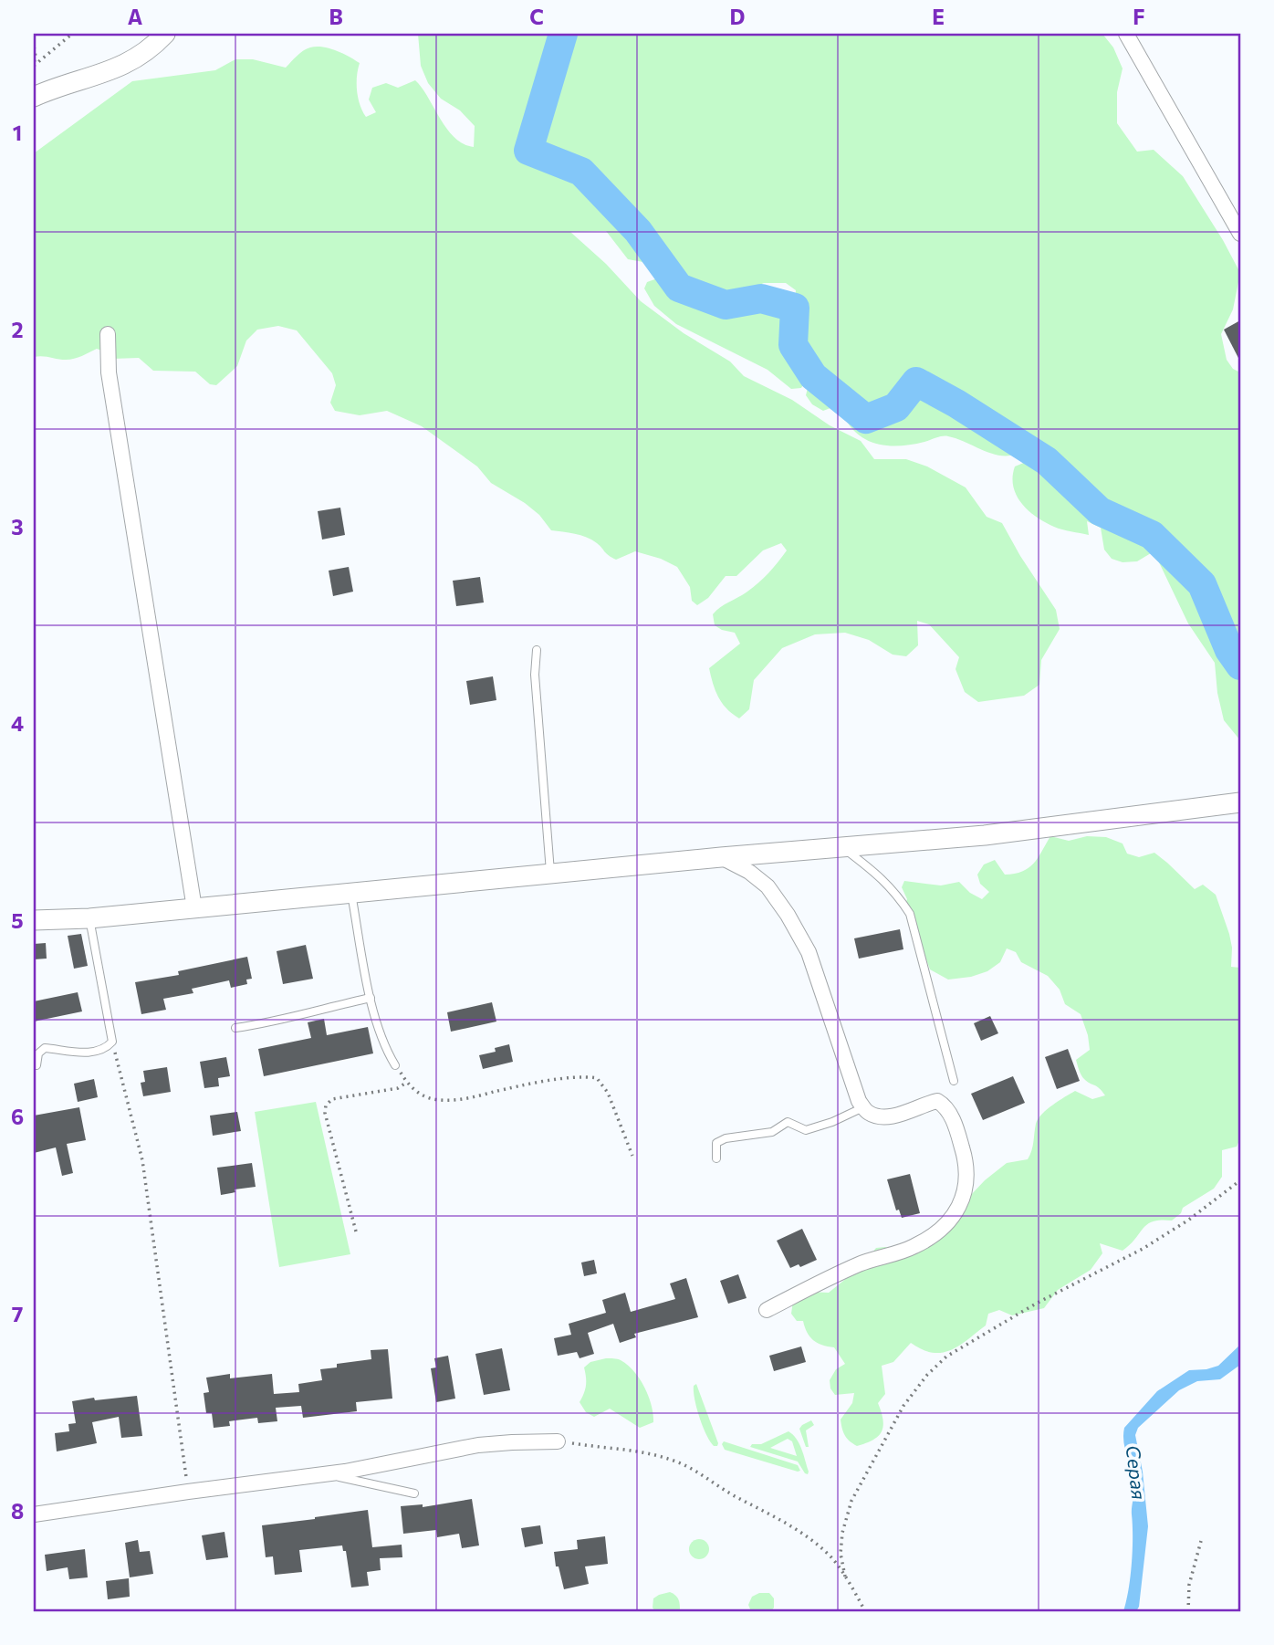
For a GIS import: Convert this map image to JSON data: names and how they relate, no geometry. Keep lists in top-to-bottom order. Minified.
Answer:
{"water":["Серая"],"grid":{"columns":["A","B","C","D","E","F"],"rows":["1","2","3","4","5","6","7","8"]}}
